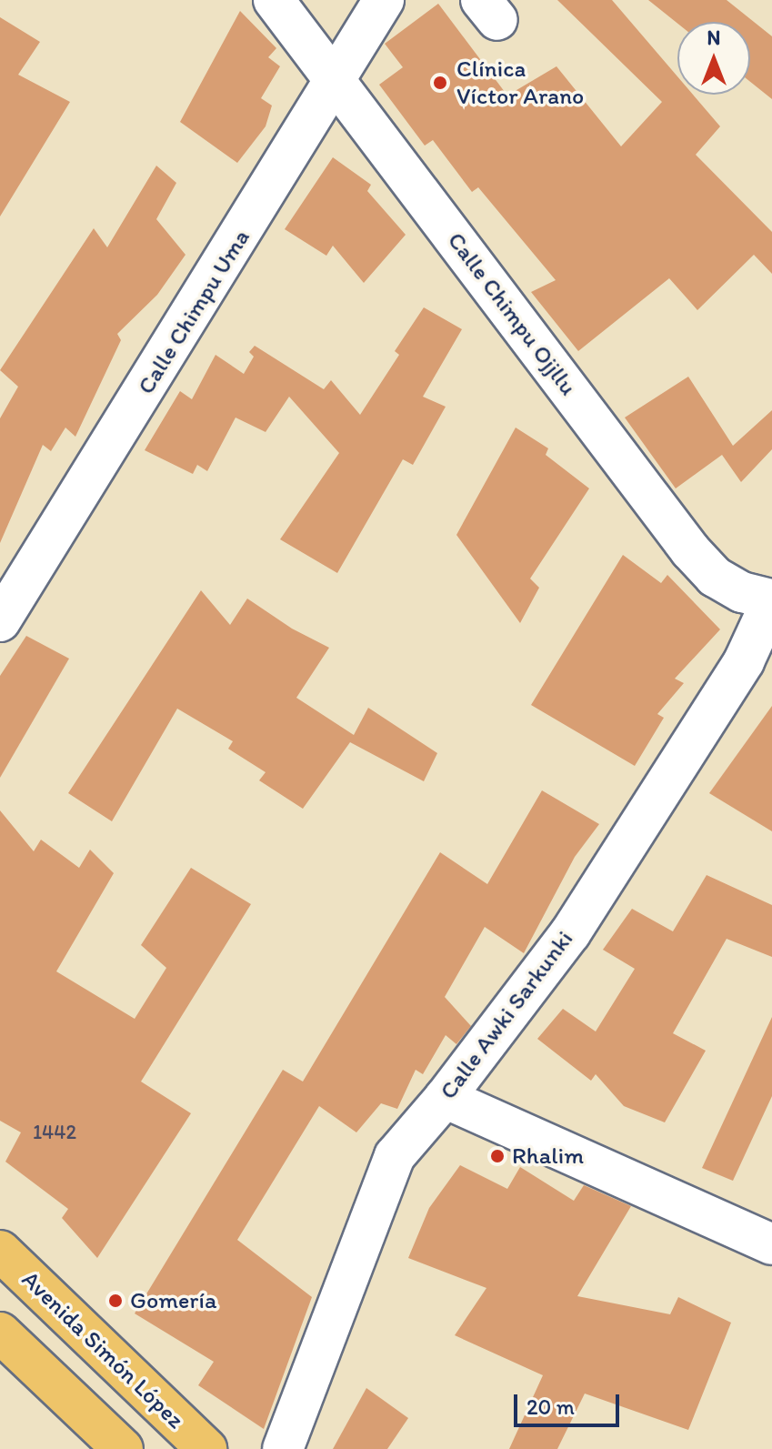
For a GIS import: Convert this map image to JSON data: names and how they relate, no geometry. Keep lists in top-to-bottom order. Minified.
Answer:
{"streets":{"main road":["Avenida Simón López"],"street":["Calle Chimpu Uma","Calle Chimpu Ojjllu","Calle Awki Sarkunki"]},"crossings":[["Calle Chimpu Uma","Calle Chimpu Ojjllu"],["Calle Chimpu Ojjllu","Calle Awki Sarkunki"]],"places":["Clínica Víctor Arano","Rhalim","Gomería"],"house_numbers":["1442"],"scale_bar":"20 m","north":"top"}
